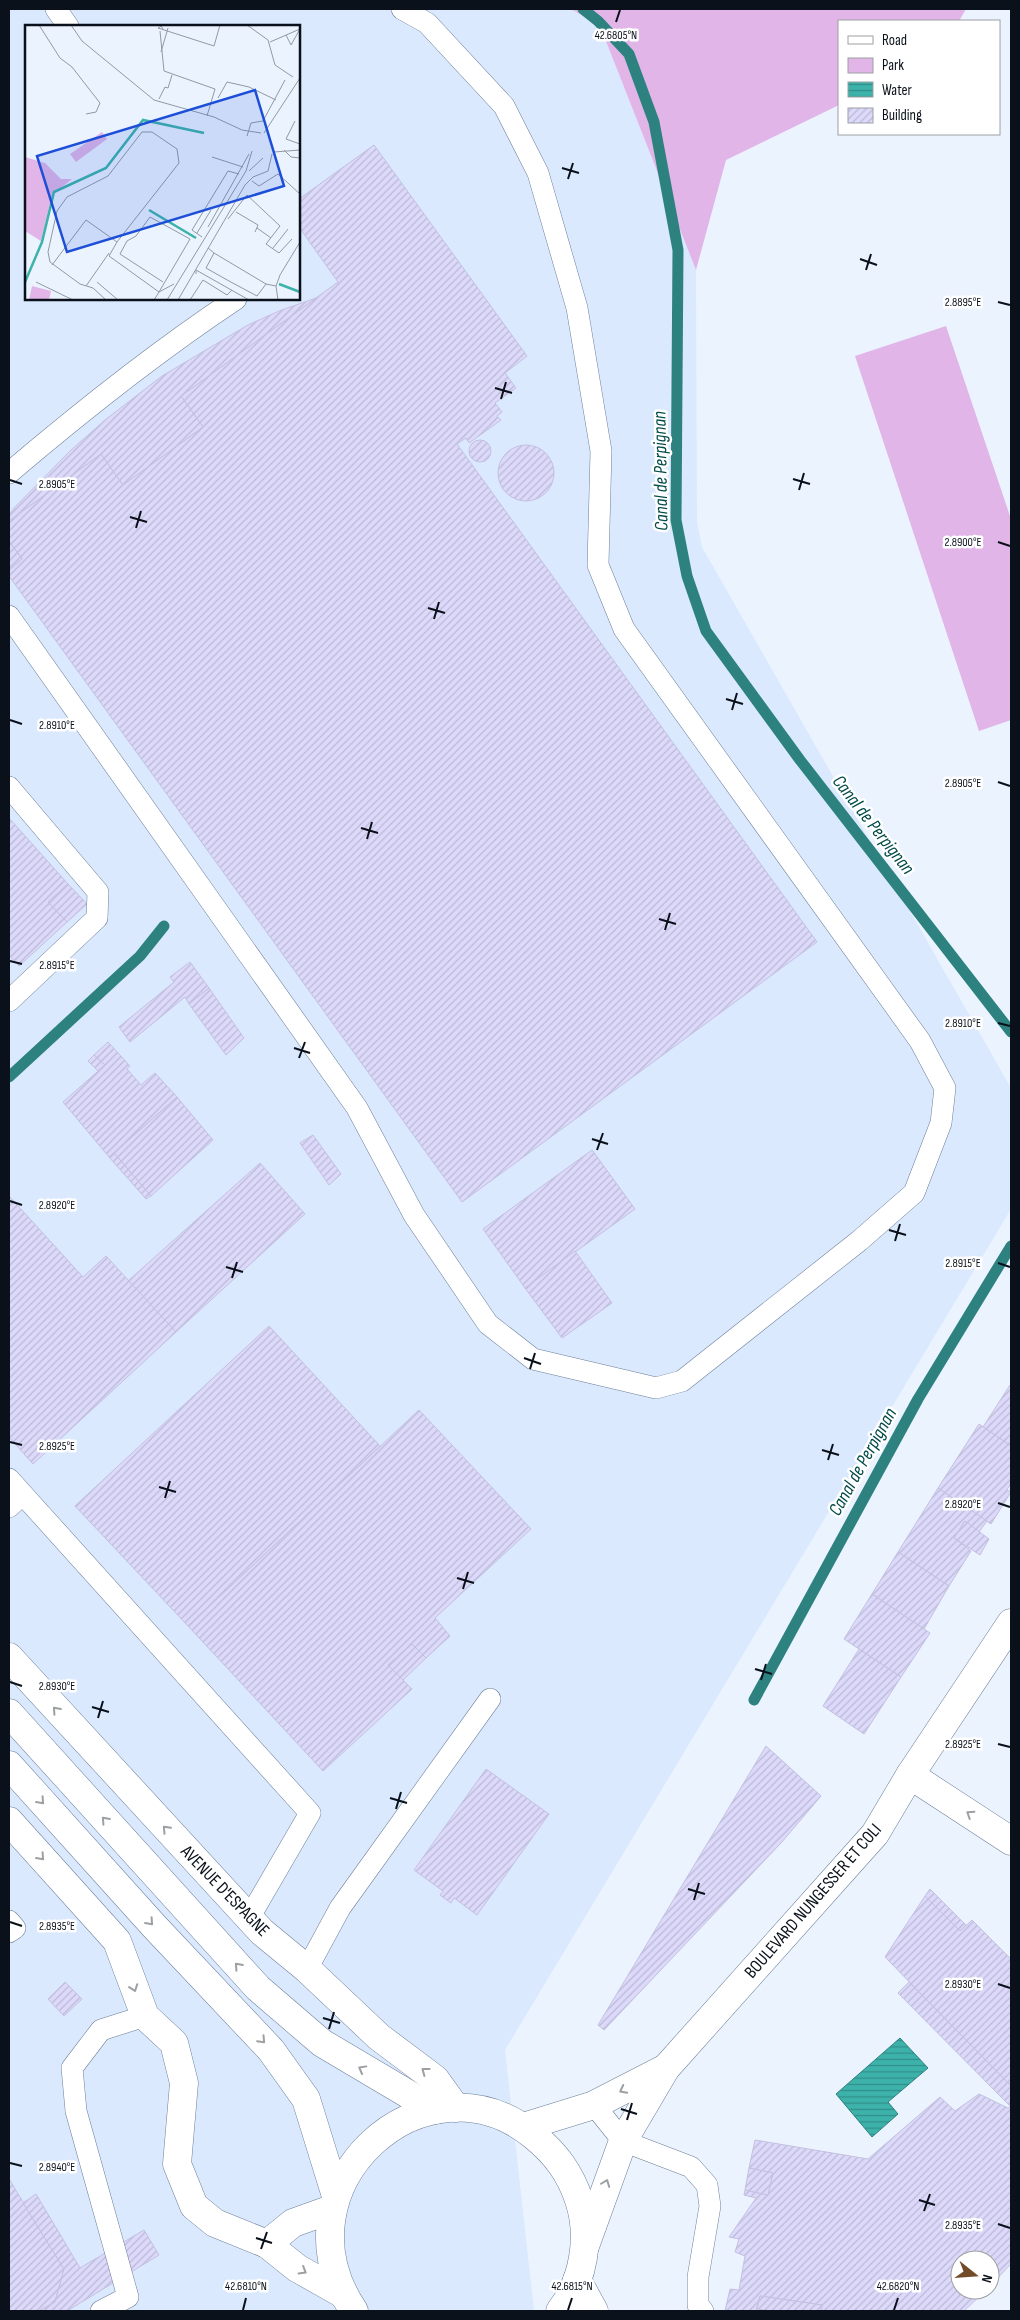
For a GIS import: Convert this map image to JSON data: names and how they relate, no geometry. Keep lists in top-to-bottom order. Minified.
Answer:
{"streets":{"street":["AVENUE D'ESPAGNE","BOULEVARD NUNGESSER ET COLI"]},"water":["Canal de Perpignan"],"legend":["Road","Park","Water","Building"],"north":"right","coordinates":["42.6805°N","2.8895°E","2.8905°E","2.8900°E","2.8910°E","2.8915°E","2.8920°E","2.8925°E","2.8930°E","2.8935°E","2.8940°E","42.6810°N","42.6815°N","42.6820°N"]}
